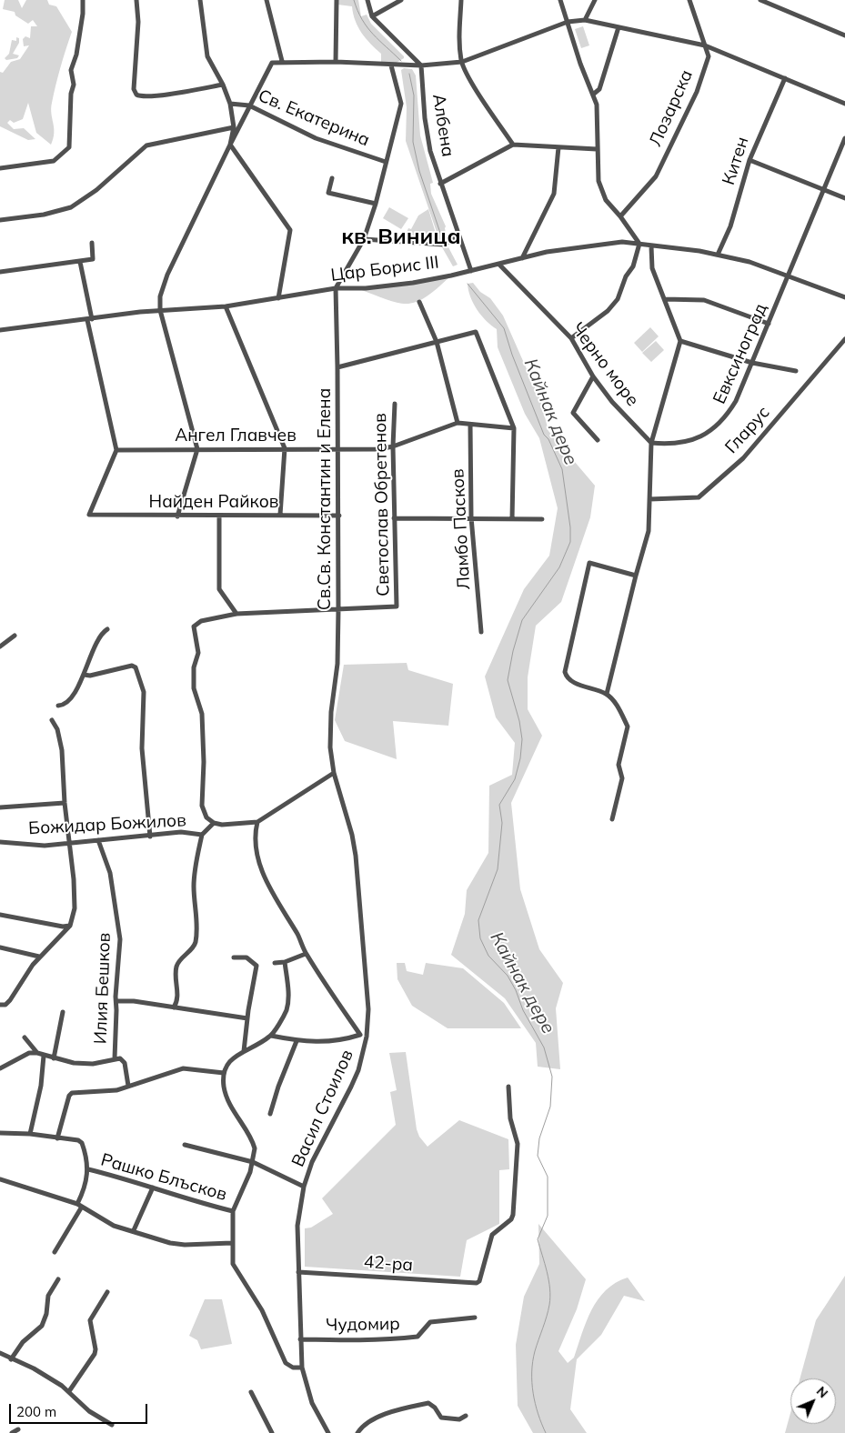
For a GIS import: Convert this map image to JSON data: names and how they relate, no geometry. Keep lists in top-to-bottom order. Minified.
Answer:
{"streets":{"street":["Лозарска","Св. Екатерина","Албена","Китен","Цар Борис III","Евксиноград","Черно море","Гларус","Ангел Главчев","Св.Св. Константин и Елена","Найден Райков","Светослав Обретенов","Ламбо Пасков","Божидар Божилов","Илия Бешков","Васил Стоилов","Рашко Блъсков","42-ра","Чудомир"]},"crossings":[["Албена","Цар Борис III"],["Китен","Цар Борис III"],["Цар Борис III","Евксиноград"],["Цар Борис III","Черно море"],["Цар Борис III","Св.Св. Константин и Елена"],["Евксиноград","Черно море"],["Ангел Главчев","Св.Св. Константин и Елена"],["Ангел Главчев","Найден Райков"],["Ангел Главчев","Светослав Обретенов"],["Ангел Главчев","Ламбо Пасков"],["Св.Св. Константин и Елена","Найден Райков"],["Св.Св. Константин и Елена","Светослав Обретенов"],["Св.Св. Константин и Елена","Васил Стоилов"],["Божидар Божилов","Илия Бешков"],["Васил Стоилов","42-ра"],["Васил Стоилов","Чудомир"]],"districts":["кв. Виница"],"water":["Кайнак дере"],"scale_bar":"200 m","north":"top right"}
